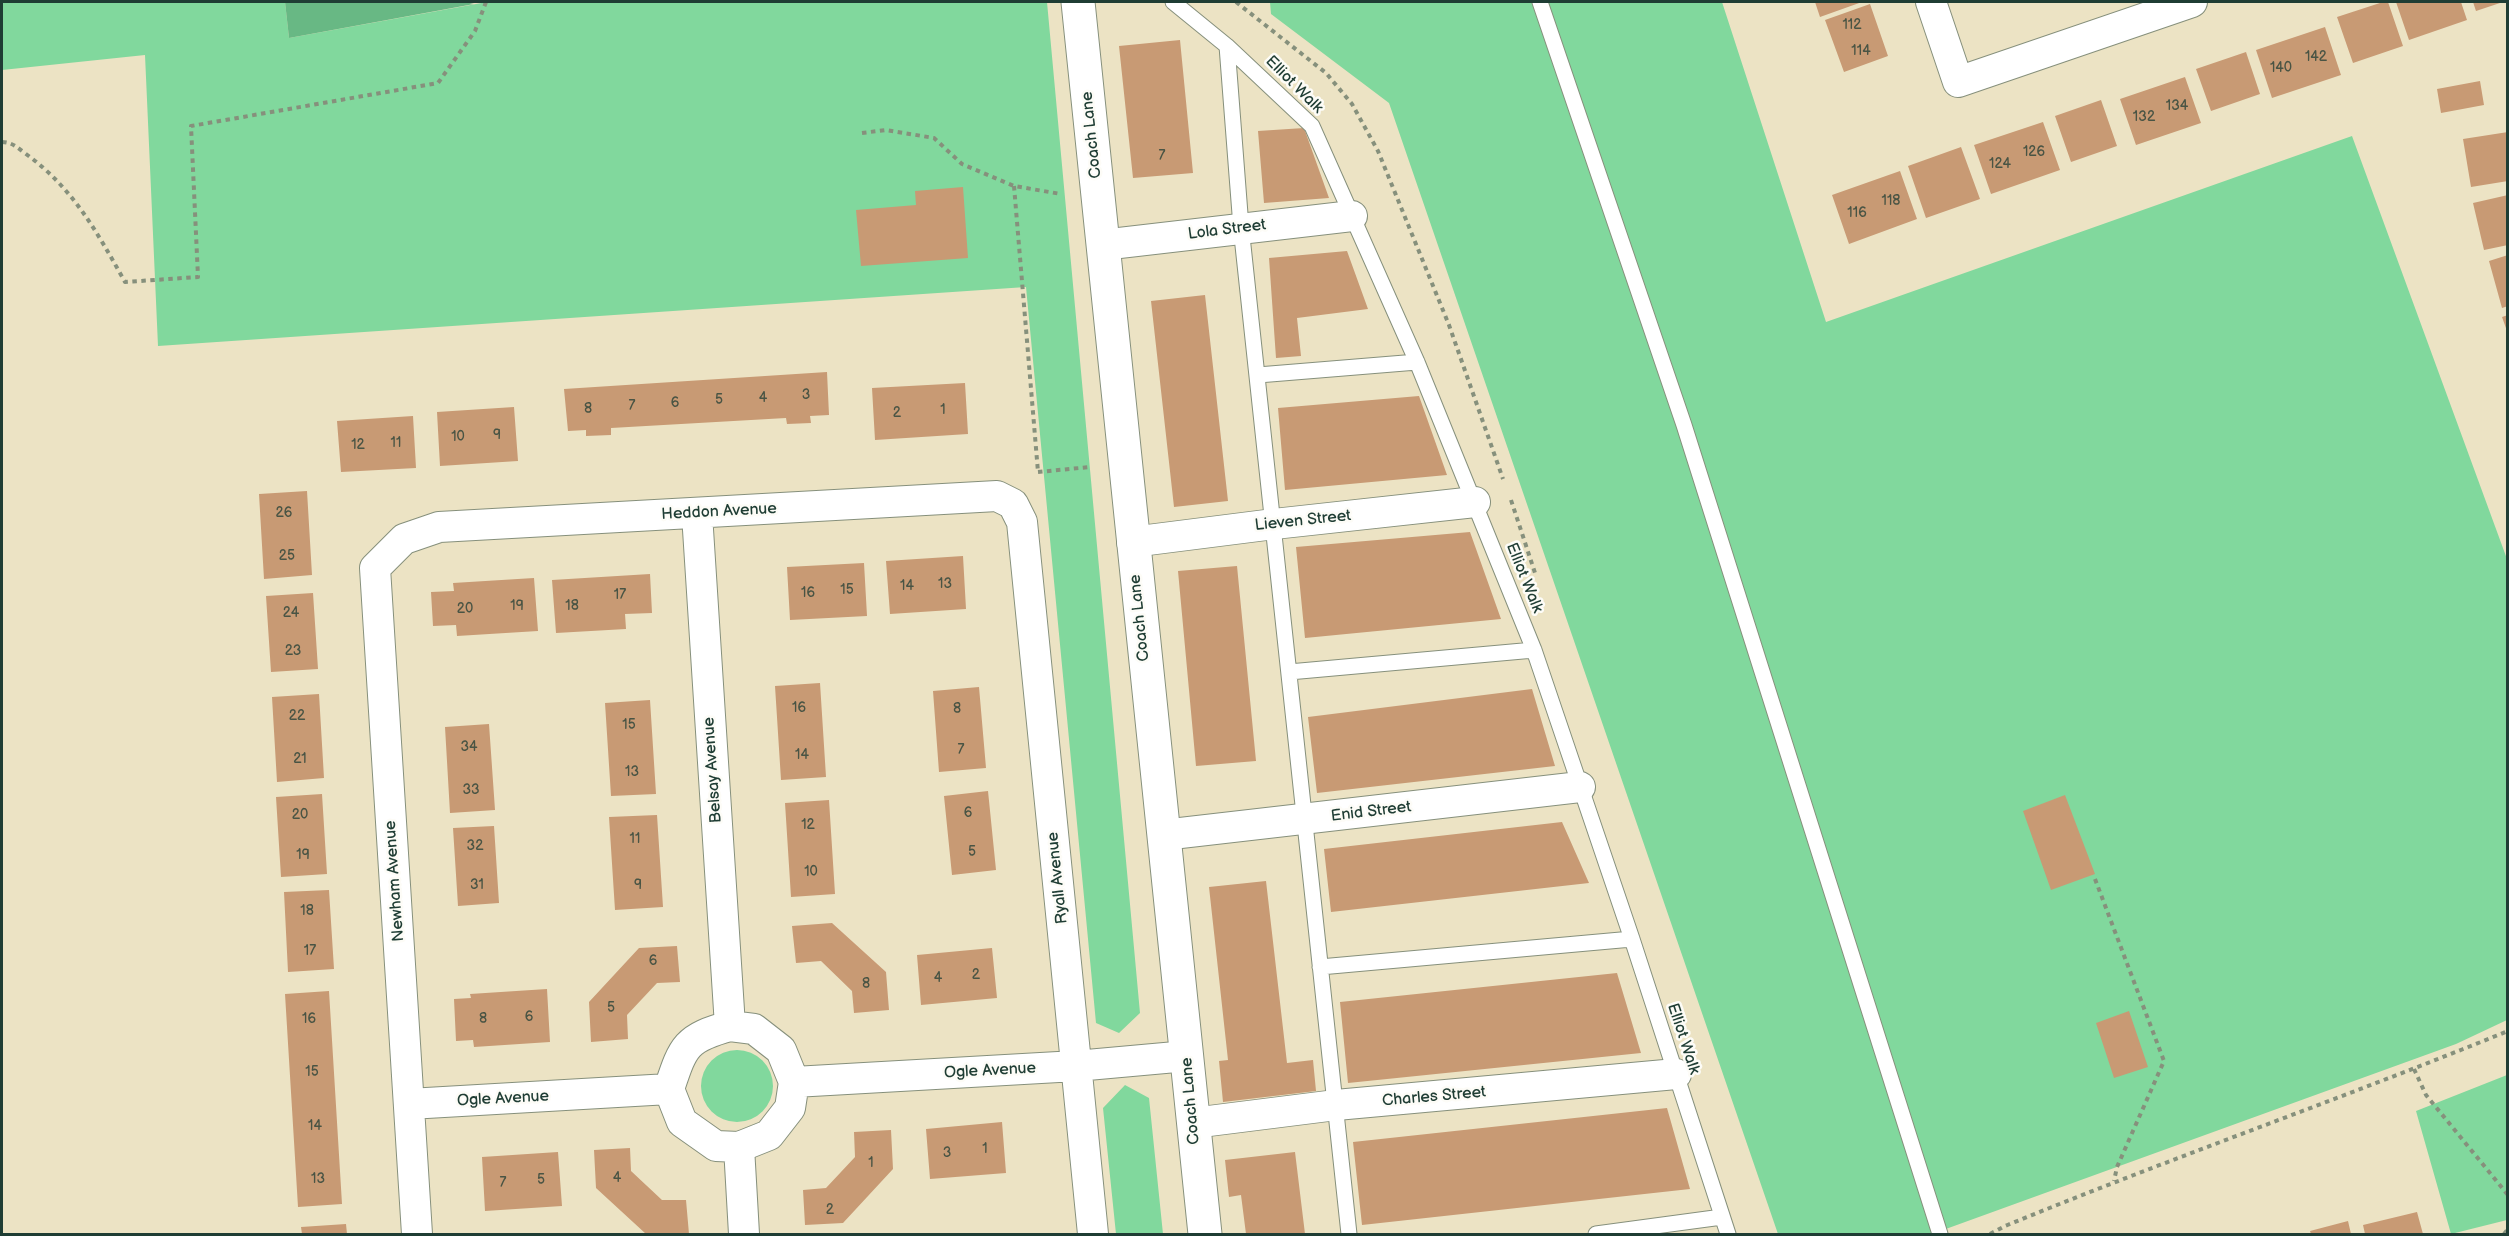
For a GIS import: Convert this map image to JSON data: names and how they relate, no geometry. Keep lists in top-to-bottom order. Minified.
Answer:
{"streets":{"street":["Coach Lane","Lola Street","Heddon Avenue","Lieven Street","Belsay Avenue","Enid Street","Ryall Avenue","Newham Avenue","Ogle Avenue","Charles Street"],"lane":["Elliot Walk"]},"crossings":[["Elliot Walk","Lola Street"],["Elliot Walk","Lieven Street"],["Elliot Walk","Enid Street"],["Elliot Walk","Charles Street"],["Coach Lane","Lola Street"],["Coach Lane","Lieven Street"],["Coach Lane","Enid Street"],["Coach Lane","Ogle Avenue"],["Coach Lane","Charles Street"],["Heddon Avenue","Belsay Avenue"],["Heddon Avenue","Ryall Avenue"],["Heddon Avenue","Newham Avenue"],["Belsay Avenue","Ogle Avenue"],["Ryall Avenue","Ogle Avenue"],["Newham Avenue","Ogle Avenue"]],"house_numbers":["112","114","142","140","134","132","126","7","124","118","116","3","4","5","6","7","8","1","2","9","10","11","12","26","25","13","14","15","16","17","19","18","20","24","23","16","8","22","15","34","7","14","21","13","33","6","20","12","11","32","5","19","10","31","9","18","17","6","2","4","8","5","6","16","8","15","14","1","3","1","4","13","5","7","2"]}
